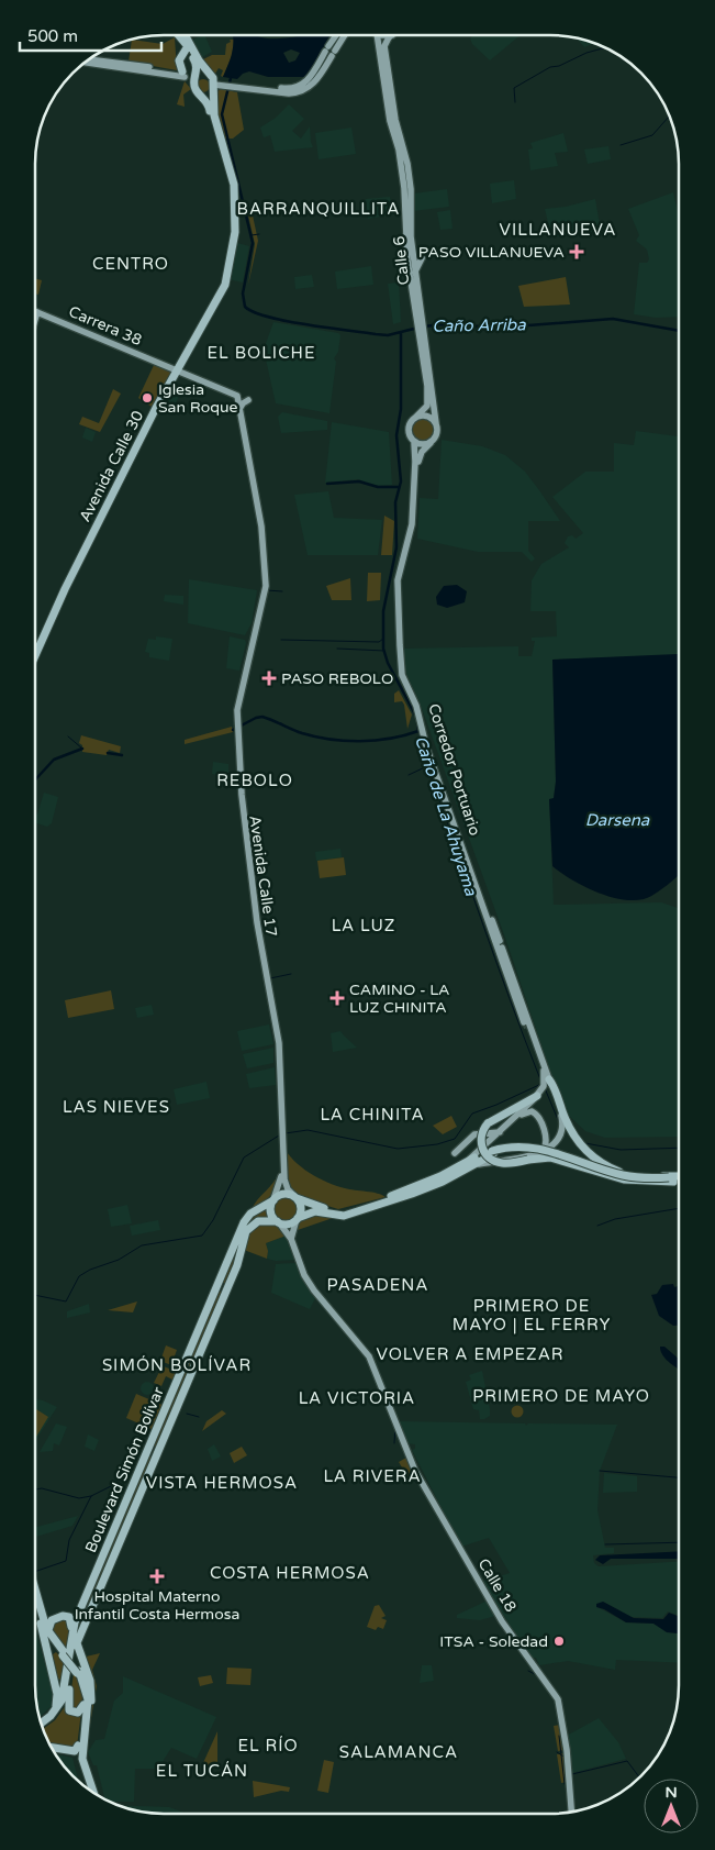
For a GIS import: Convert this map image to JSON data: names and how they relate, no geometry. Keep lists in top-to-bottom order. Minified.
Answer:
{"streets":{"highway":["Avenida Calle 30","Boulevard Simón Bolívar"],"main road":["Calle 6","Carrera 38","Corredor Portuario","Avenida Calle 17","Calle 18"]},"crossings":[["Calle 6","Corredor Portuario"],["Carrera 38","Avenida Calle 30"],["Carrera 38","Avenida Calle 17"],["Avenida Calle 17","Boulevard Simón Bolívar"],["Avenida Calle 17","Calle 18"],["Boulevard Simón Bolívar","Calle 18"]],"districts":["BARRANQUILLITA","VILLANUEVA","CENTRO","EL BOLICHE","REBOLO","LA LUZ","LAS NIEVES","LA CHINITA","PASADENA","PRIMERO DE MAYO | EL FERRY","VOLVER A EMPEZAR","SIMÓN BOLÍVAR","PRIMERO DE MAYO","LA VICTORIA","LA RIVERA","VISTA HERMOSA","COSTA HERMOSA","EL RÍO","SALAMANCA","EL TUCÁN"],"water":["Caño Arriba","Caño de La Ahuyama","Darsena"],"places":{"health":["PASO VILLANUEVA","PASO REBOLO","CAMINO - LA LUZ CHINITA","Hospital Materno Infantil Costa Hermosa"],"other":["Iglesia San Roque","ITSA - Soledad"]},"scale_bar":"500 m","north":"top"}
